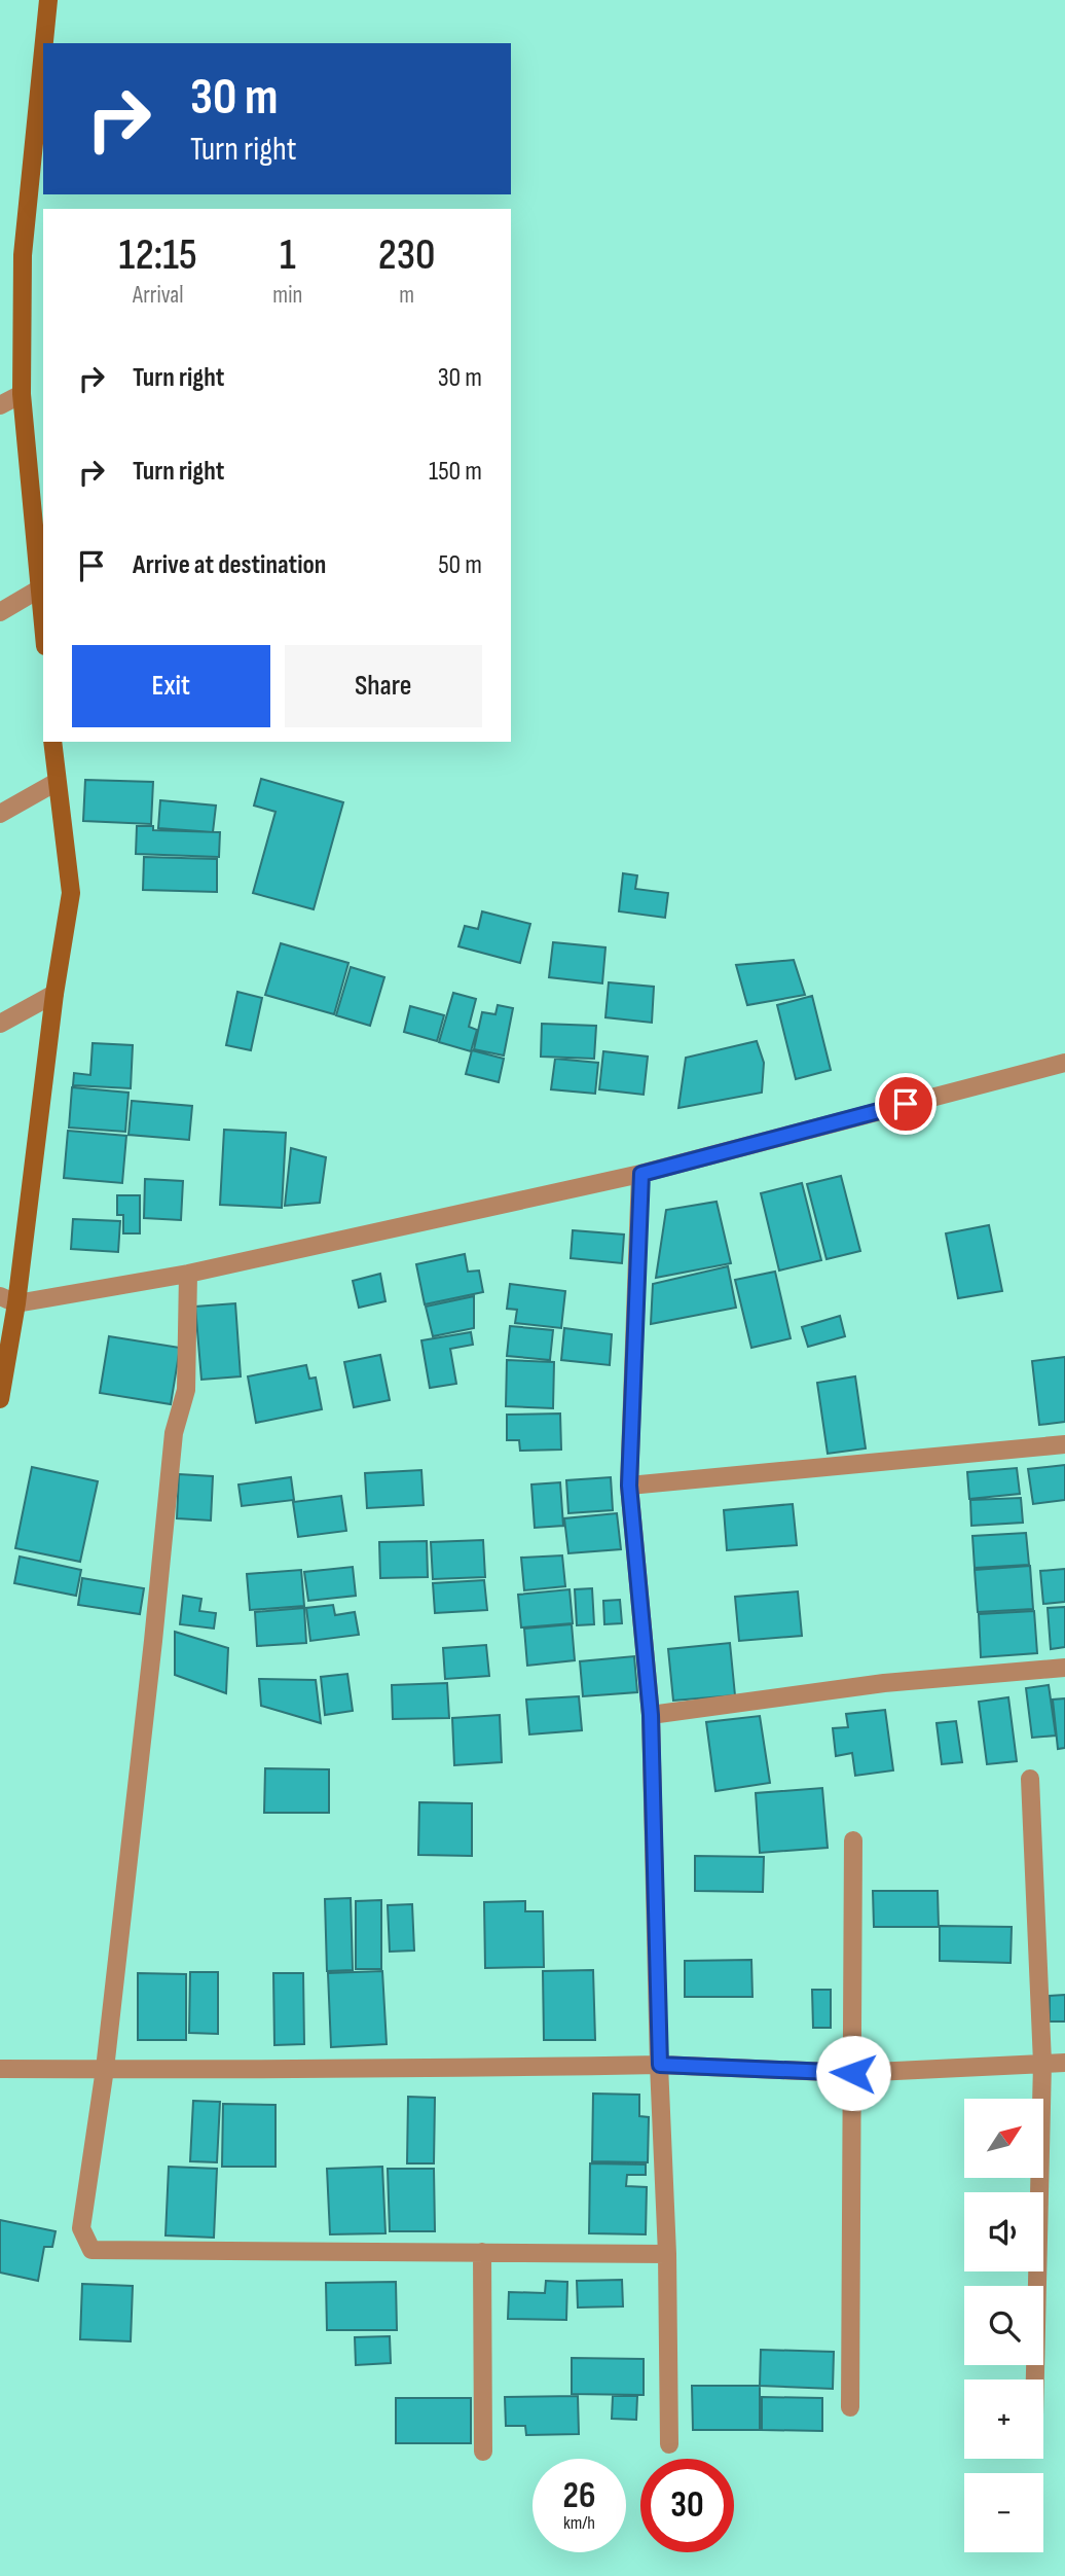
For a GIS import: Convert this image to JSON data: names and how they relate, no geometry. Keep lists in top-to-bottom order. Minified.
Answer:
{"north":"top right","page":{"turn":["30 m","Turn right"],"eta":["12:15","Arrival","1","min","230","m"],"list":[{"name":"Turn right","value":"30 m"},{"name":"Turn right","value":"150 m"},{"name":"Arrive at destination","value":"50 m"}],"buttons":["Exit","Share"],"map_buttons":["+","−"],"speed":"26 km/h","limit":"30"}}
